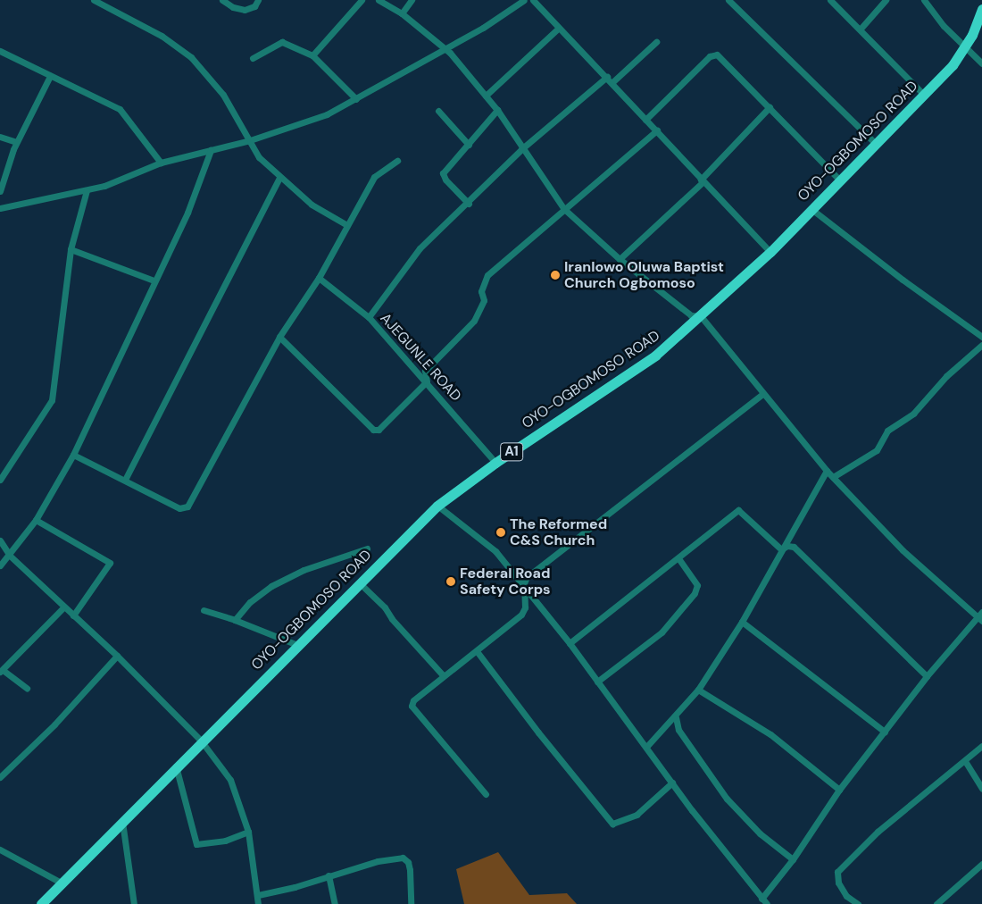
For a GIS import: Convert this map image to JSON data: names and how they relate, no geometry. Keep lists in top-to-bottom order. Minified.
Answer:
{"streets":{"highway":["OYO-OGBOMOSO ROAD","A1"],"street":["AJEGUNLE ROAD"]},"crossings":[["OYO-OGBOMOSO ROAD","AJEGUNLE ROAD"]],"places":["Iranlowo Oluwa Baptist Church Ogbomoso","The Reformed C&S Church","Federal Road Safety Corps"]}
